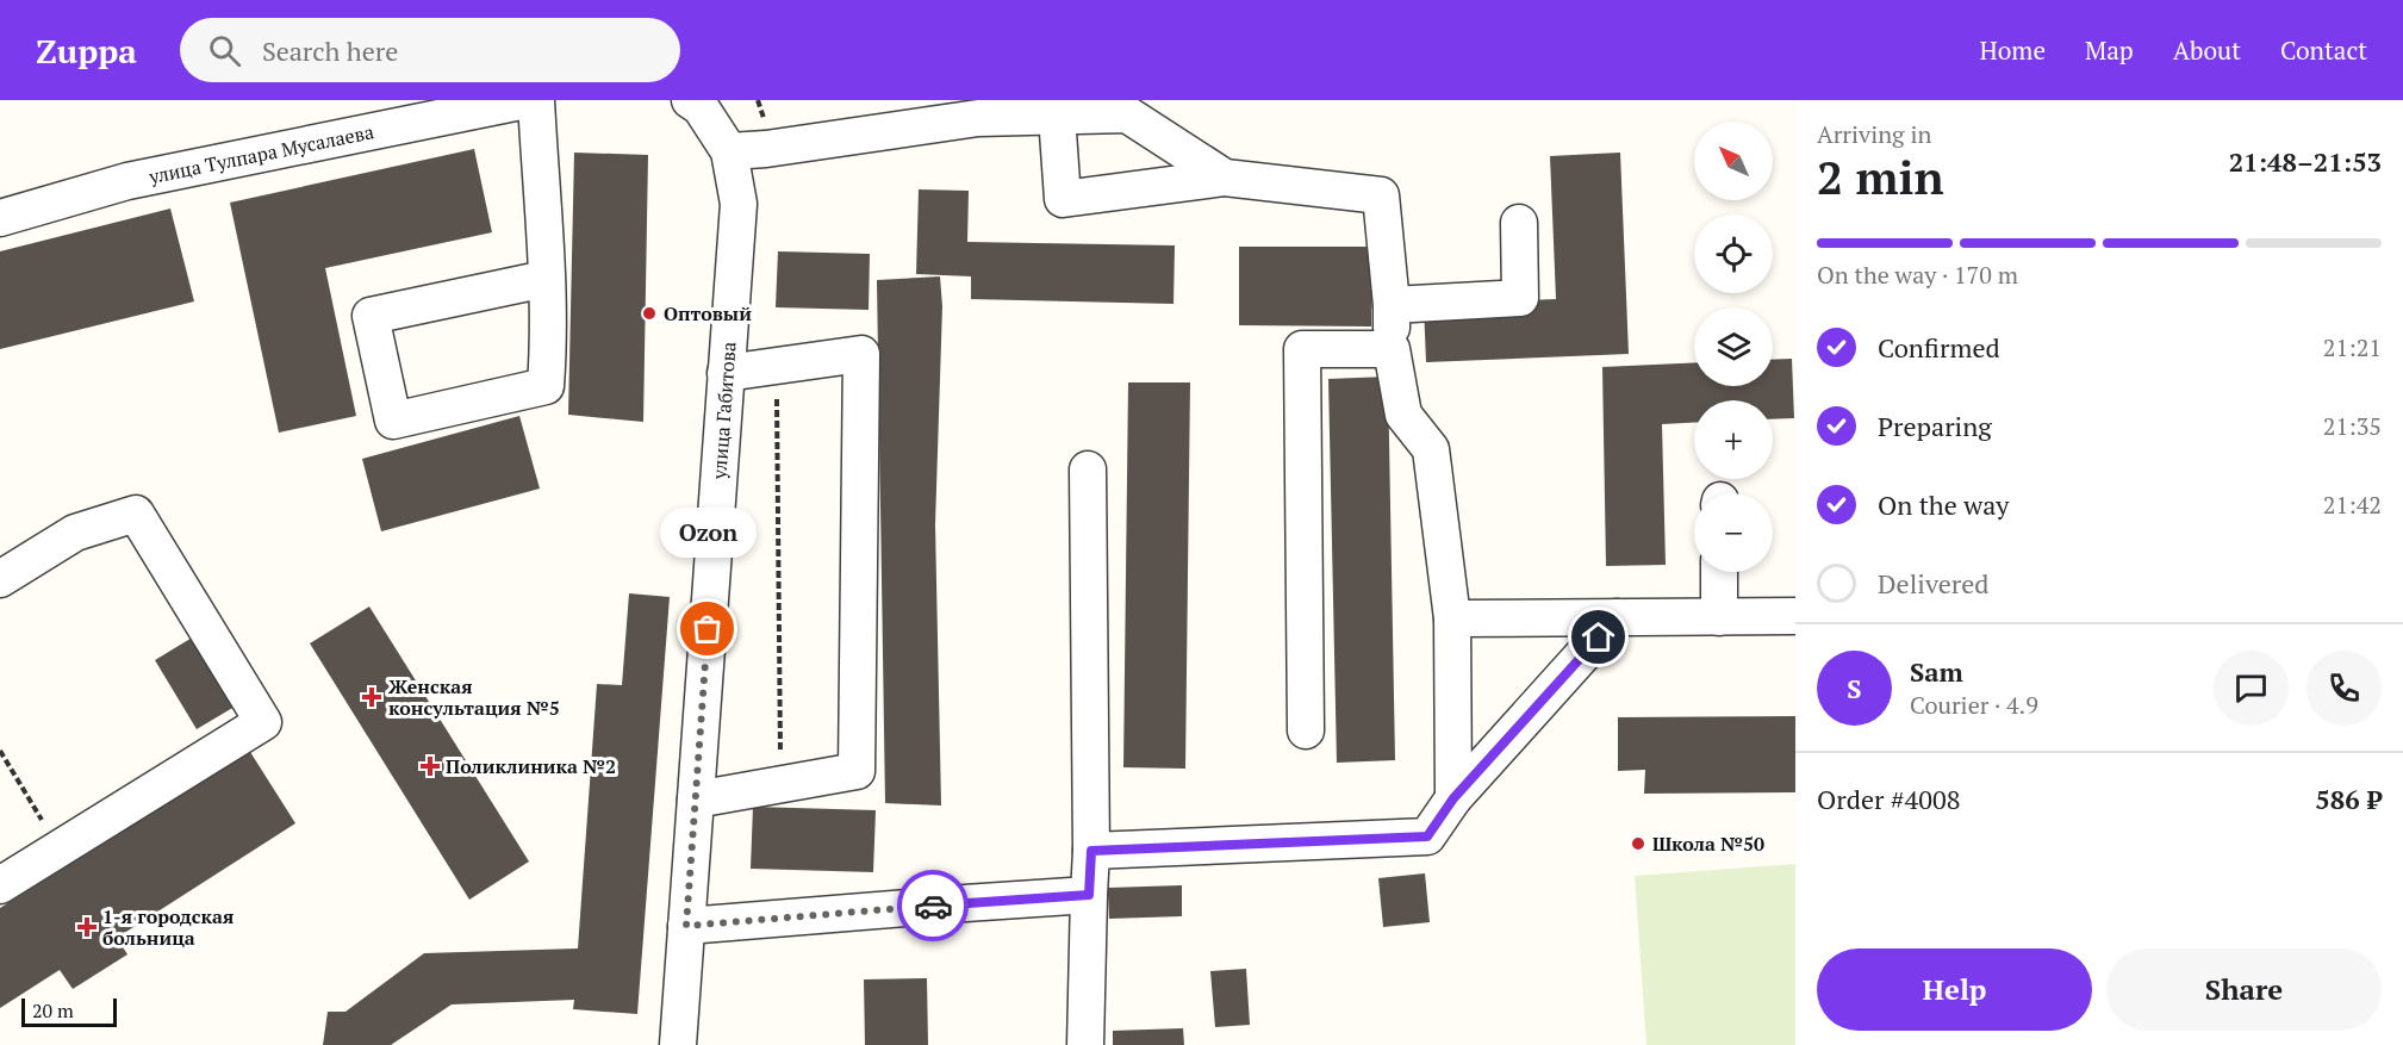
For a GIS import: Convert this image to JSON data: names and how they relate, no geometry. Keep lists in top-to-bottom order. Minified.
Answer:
{"streets":{"street":["улица Тулпара Мусалаева","улица Габитова"]},"places":{"other":["Оптовый","Ozon","Школа №50"],"health":["Женская консультация №5","Поликлиника №2","1-я городская больница"]},"scale_bar":"20 m","north":"top left","page":{"header":"Zuppa","search":"Search here","nav":["Home","Map","About","Contact"],"heading":["2 min","Arriving in","21:48–21:53"],"panel":["Sam","Courier · 4.9","Order #4008","586 ₽"],"map_buttons":["+","−"],"bar":"On the way · 170 m","list":[["Confirmed","21:21"],["Preparing","21:35"],["On the way","21:42"],"Delivered"],"bubble":"Ozon","round":"S","buttons":["Help","Share"],"scale":"20 m"}}
